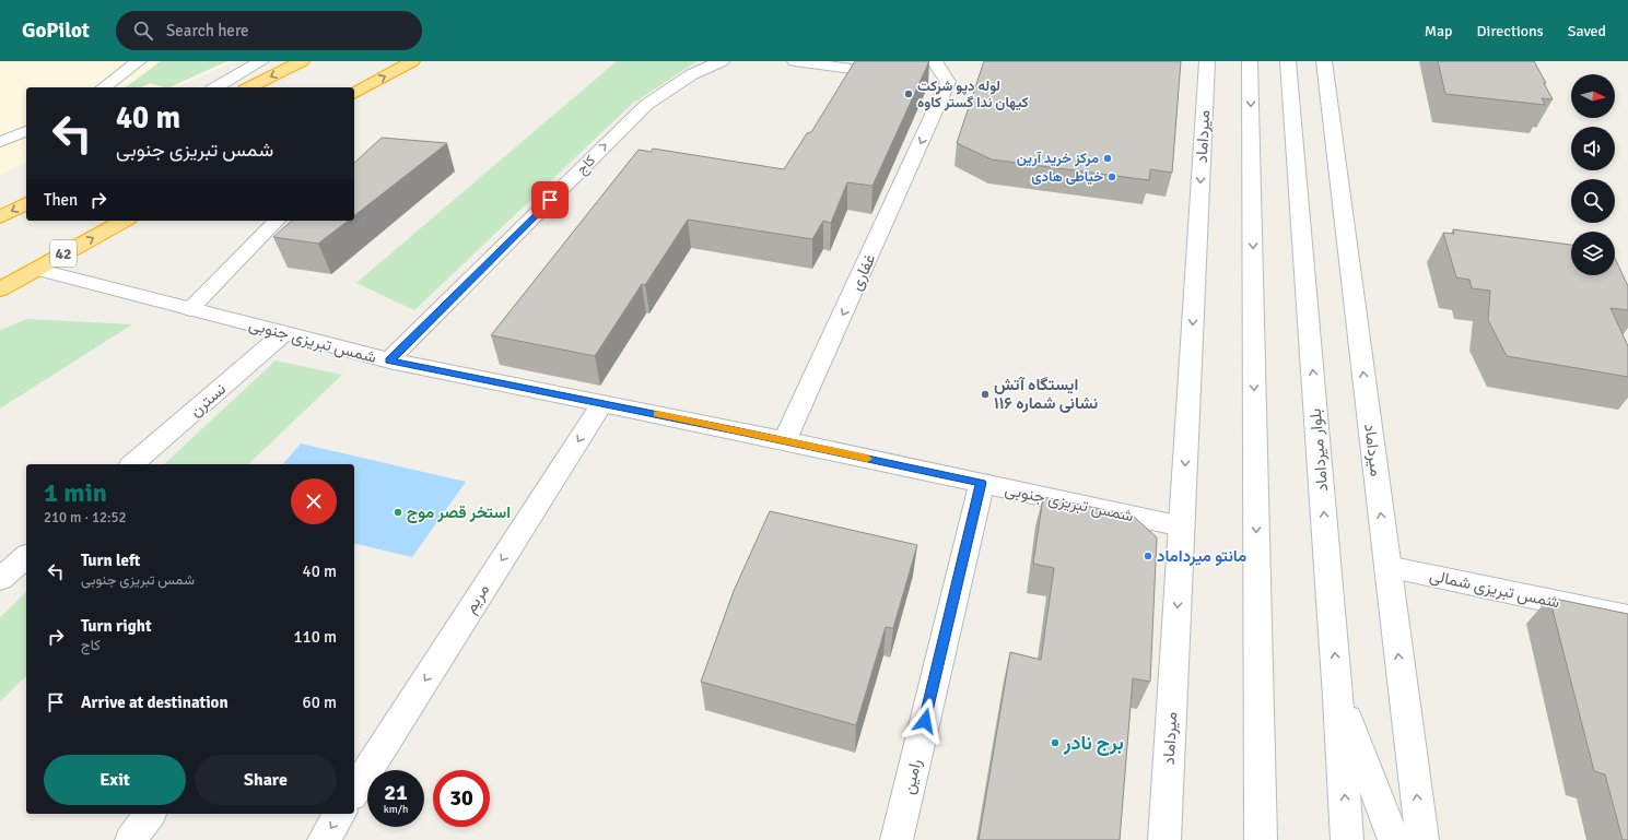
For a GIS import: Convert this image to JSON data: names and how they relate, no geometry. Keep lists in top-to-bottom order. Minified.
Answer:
{"streets":{"highway":["42"],"main road":["میرداماد","کاج","غفارى","شمس تبریزی جنوبی","نسترن","بلوار میرداماد","شمس تبریزی شمالی","مریم","رامین"]},"crossings":[["میرداماد","شمس تبریزی جنوبی"],["میرداماد","شمس تبریزی شمالی"],["کاج","شمس تبریزی جنوبی"],["42","شمس تبریزی جنوبی"],["غفارى","شمس تبریزی جنوبی"],["شمس تبریزی جنوبی","نسترن"],["شمس تبریزی جنوبی","مریم"],["شمس تبریزی جنوبی","رامین"]],"one_way":["کاج","غفارى","مریم"],"places":["لوله دپو شرکت کیهان ندا گستر کاوه","مرکز خرید آرین","خیاطی هادی","ایستگاه آتش نشانی شماره ۱۱۶","استخر قصر موج","مانتو میرداماد","برج نادر"],"north":"right","page":{"header":"GoPilot","search":"Search here","nav":["Map","Directions","Saved"],"turn":["40 m","شمس تبریزی جنوبی"],"then":"Then","heading":["1 min","210 m · 12:52"],"list":[{"name":"Turn left","note":"شمس تبریزی جنوبی","value":"40 m"},{"name":"Turn right","note":"کاج","value":"110 m"},{"name":"Arrive at destination","value":"60 m"}],"buttons":["Exit","Share"],"speed":"21 km/h","limit":"30"}}
